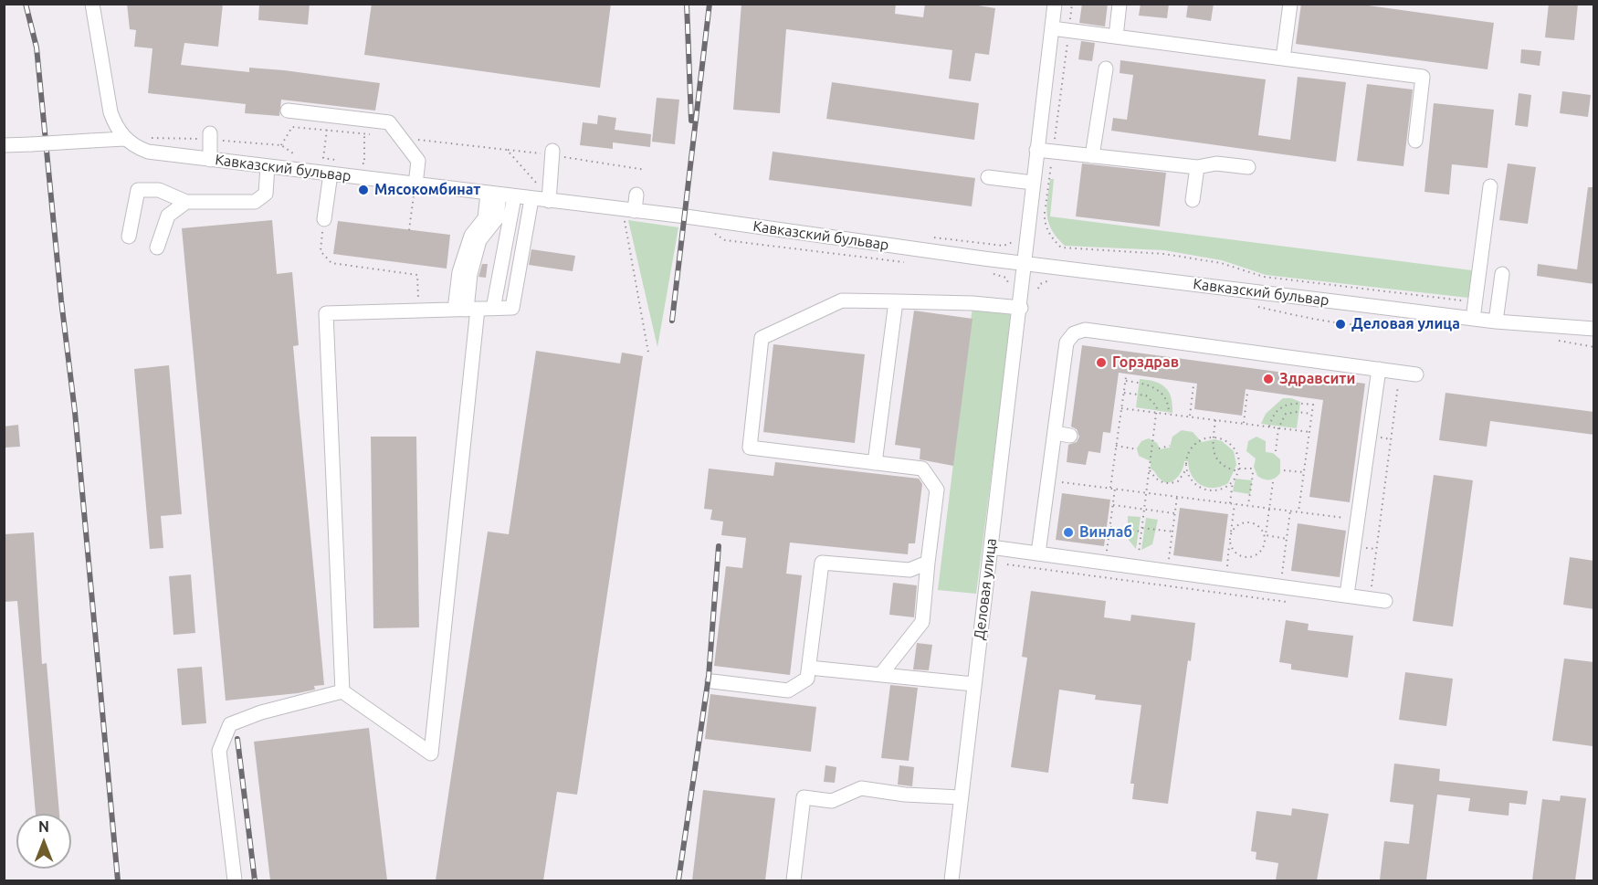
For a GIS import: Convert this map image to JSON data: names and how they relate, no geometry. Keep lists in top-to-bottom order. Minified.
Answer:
{"streets":{"street":["Кавказский бульвар","Деловая улица"]},"crossings":[["Кавказский бульвар","Деловая улица"]],"places":["Мясокомбинат","Деловая улица","Горздрав","Здравсити","Винлаб"],"north":"top"}
